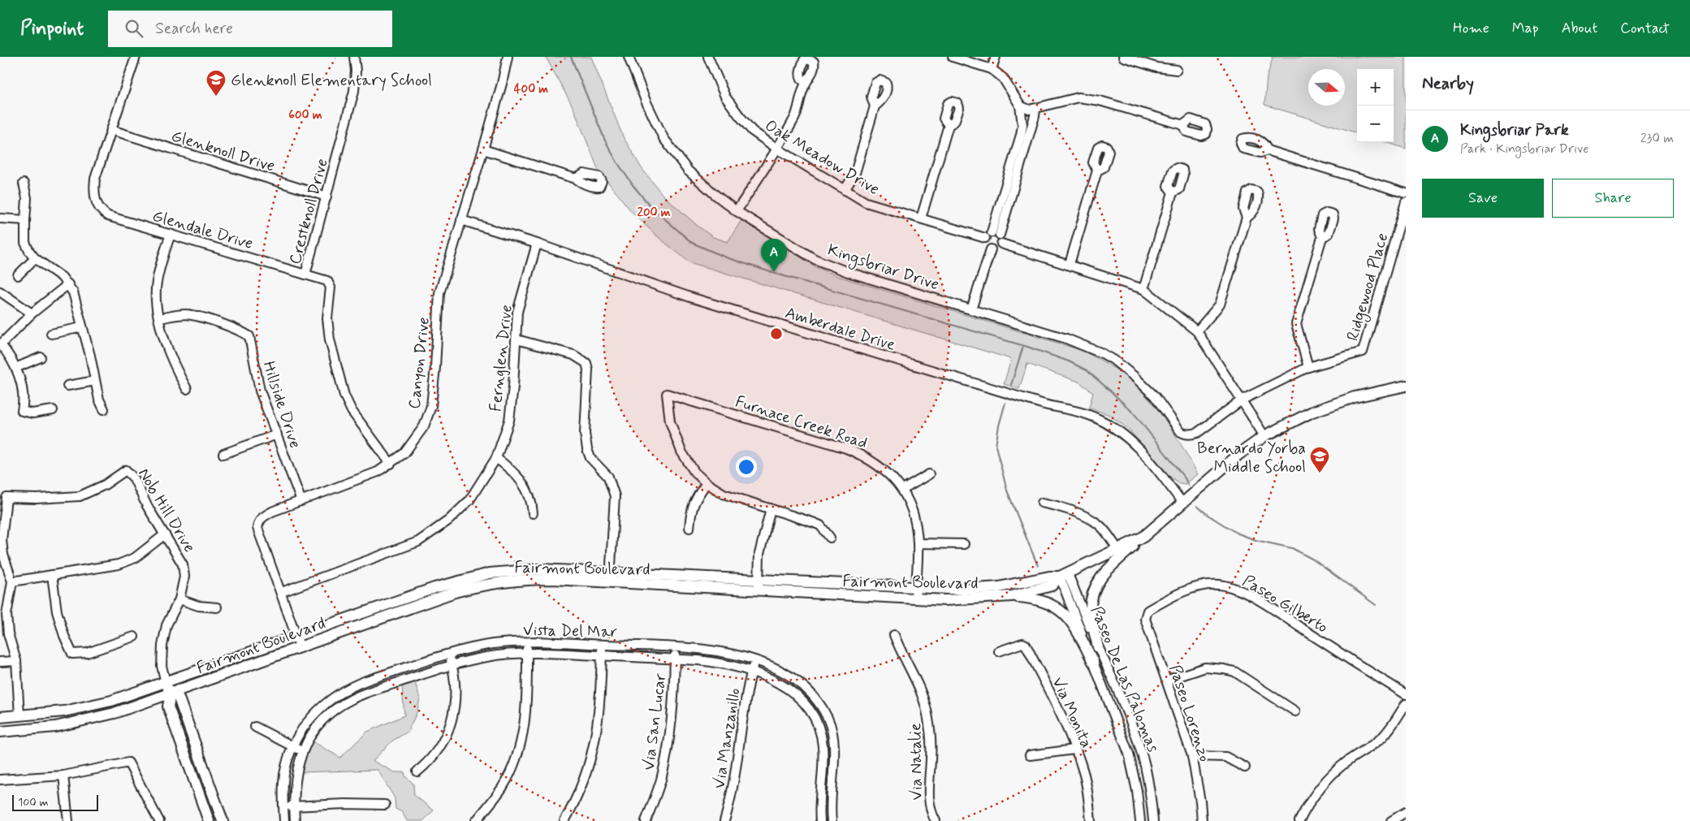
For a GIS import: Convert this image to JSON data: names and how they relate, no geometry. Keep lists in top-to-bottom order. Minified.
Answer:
{"streets":{"main road":["Fairmont Boulevard"],"street":["Glenknoll Drive","Oak Meadow Drive","Crestknoll Drive","Glendale Drive","Kingsbriar Drive","Ridgewood Place","Amberdale Drive","Fernglen Drive","Canyon Drive","Hillside Drive","Furnace Creek Road","Nob Hill Drive","Paseo Gilberto","Vista Del Mar","Paseo De Las Palomas","Via Monita","Paseo Lorenzo","Via San Lucar","Via Manzanillo","Via Natalie"]},"crossings":[["Glenknoll Drive","Crestknoll Drive"],["Glenknoll Drive","Glendale Drive"],["Crestknoll Drive","Glendale Drive"],["Crestknoll Drive","Canyon Drive"],["Kingsbriar Drive","Ridgewood Place"],["Amberdale Drive","Fernglen Drive"],["Amberdale Drive","Canyon Drive"],["Amberdale Drive","Fairmont Boulevard"],["Fernglen Drive","Canyon Drive"],["Canyon Drive","Hillside Drive"],["Canyon Drive","Fairmont Boulevard"],["Furnace Creek Road","Fairmont Boulevard"],["Nob Hill Drive","Fairmont Boulevard"],["Fairmont Boulevard","Paseo De Las Palomas"],["Paseo Gilberto","Paseo Lorenzo"],["Vista Del Mar","Via San Lucar"],["Vista Del Mar","Via Manzanillo"]],"places":{"school or university":["Glenknoll Elementary School","Bernardo Yorba Middle School"]},"scale_bar":"100 m","north":"right","page":{"header":"Pinpoint","search":"Search here","nav":["Home","Map","About","Contact"],"heading":"Nearby","map_buttons":["+","−"],"list":[{"mark":"A","name":"Kingsbriar Park","note":"Park · Kingsbriar Drive","value":"230 m"}],"buttons":["Save","Share"],"pins":"A","scale":"100 m"},"rings":["400 m","600 m","200 m"]}
